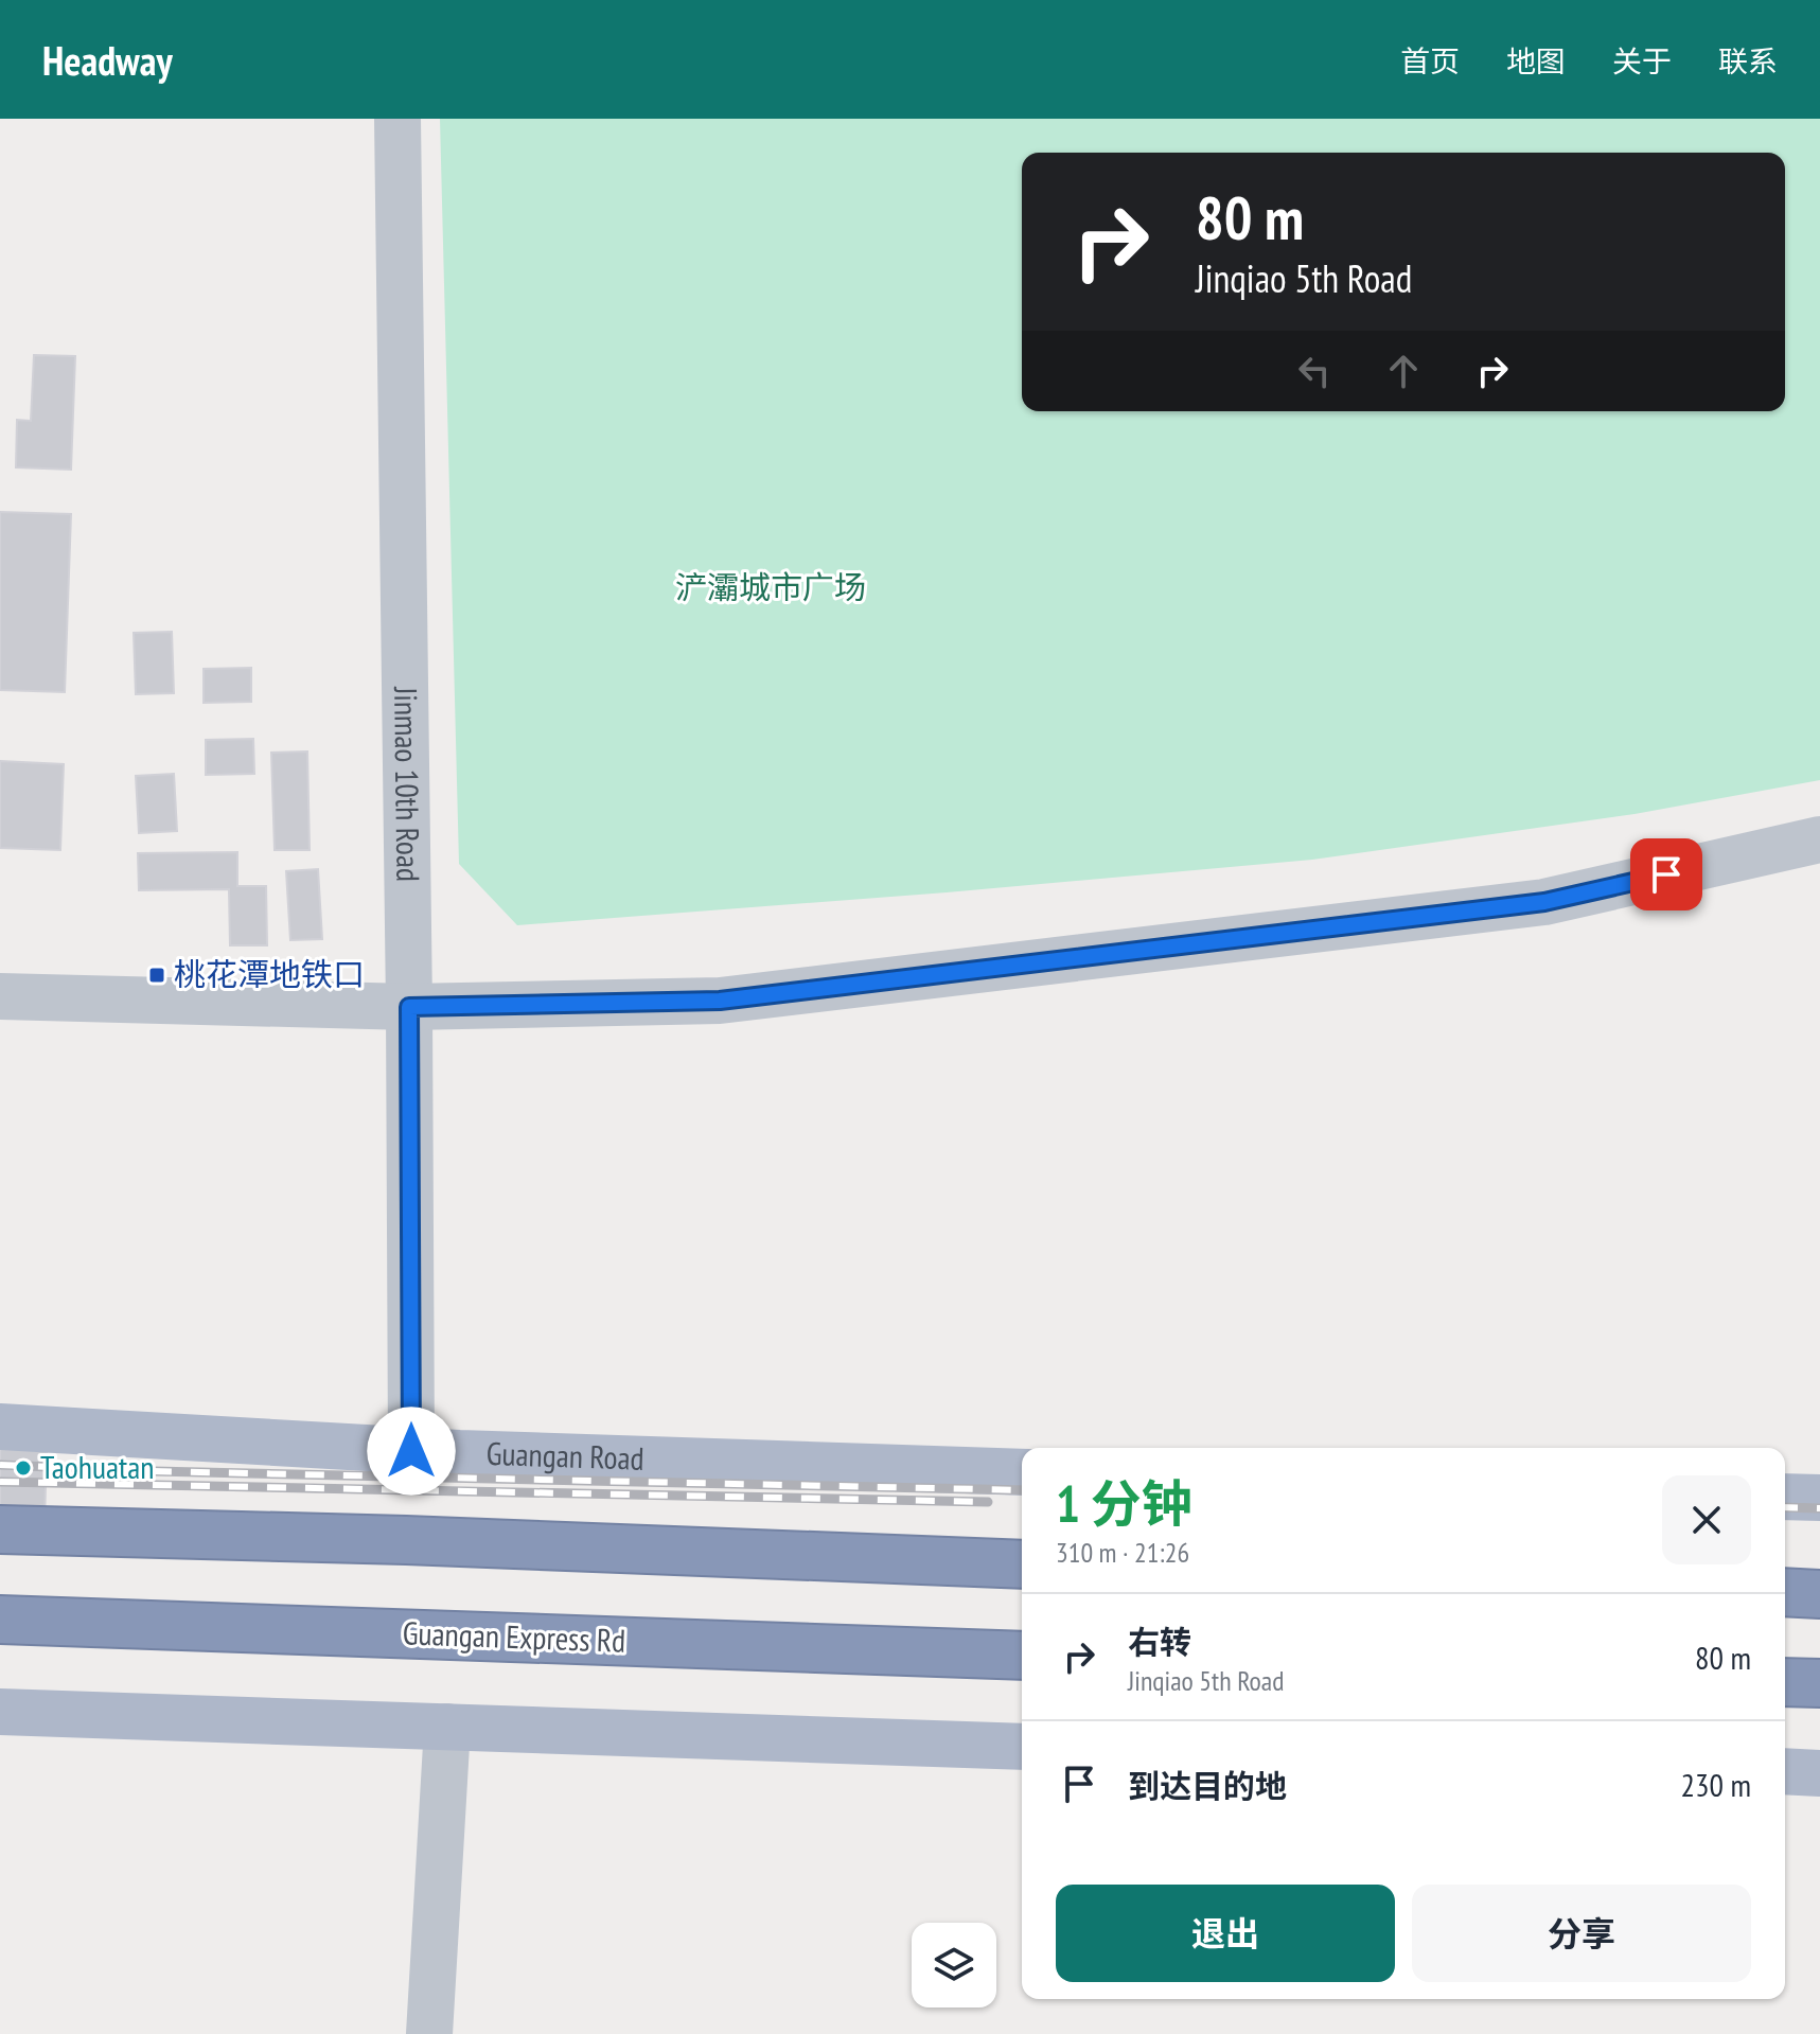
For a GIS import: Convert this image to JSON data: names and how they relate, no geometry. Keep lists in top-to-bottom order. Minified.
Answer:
{"streets":{"highway":["Guangan Express Rd"],"main road":["Guangan Road"],"street":["Jinmao 10th Road"]},"crossings":[["Jinmao 10th Road","Guangan Road"]],"parks":["浐灞城市广场"],"places":{"transit":["桃花潭地铁口"],"other":["Taohuatan"]},"page":{"header":"Headway","nav":["首页","地图","关于","联系"],"turn":["80 m","Jinqiao 5th Road"],"heading":["1 分钟","310 m · 21:26"],"list":[{"name":"右转","note":"Jinqiao 5th Road","value":"80 m"},{"name":"到达目的地","value":"230 m"}],"buttons":["退出","分享"]}}
